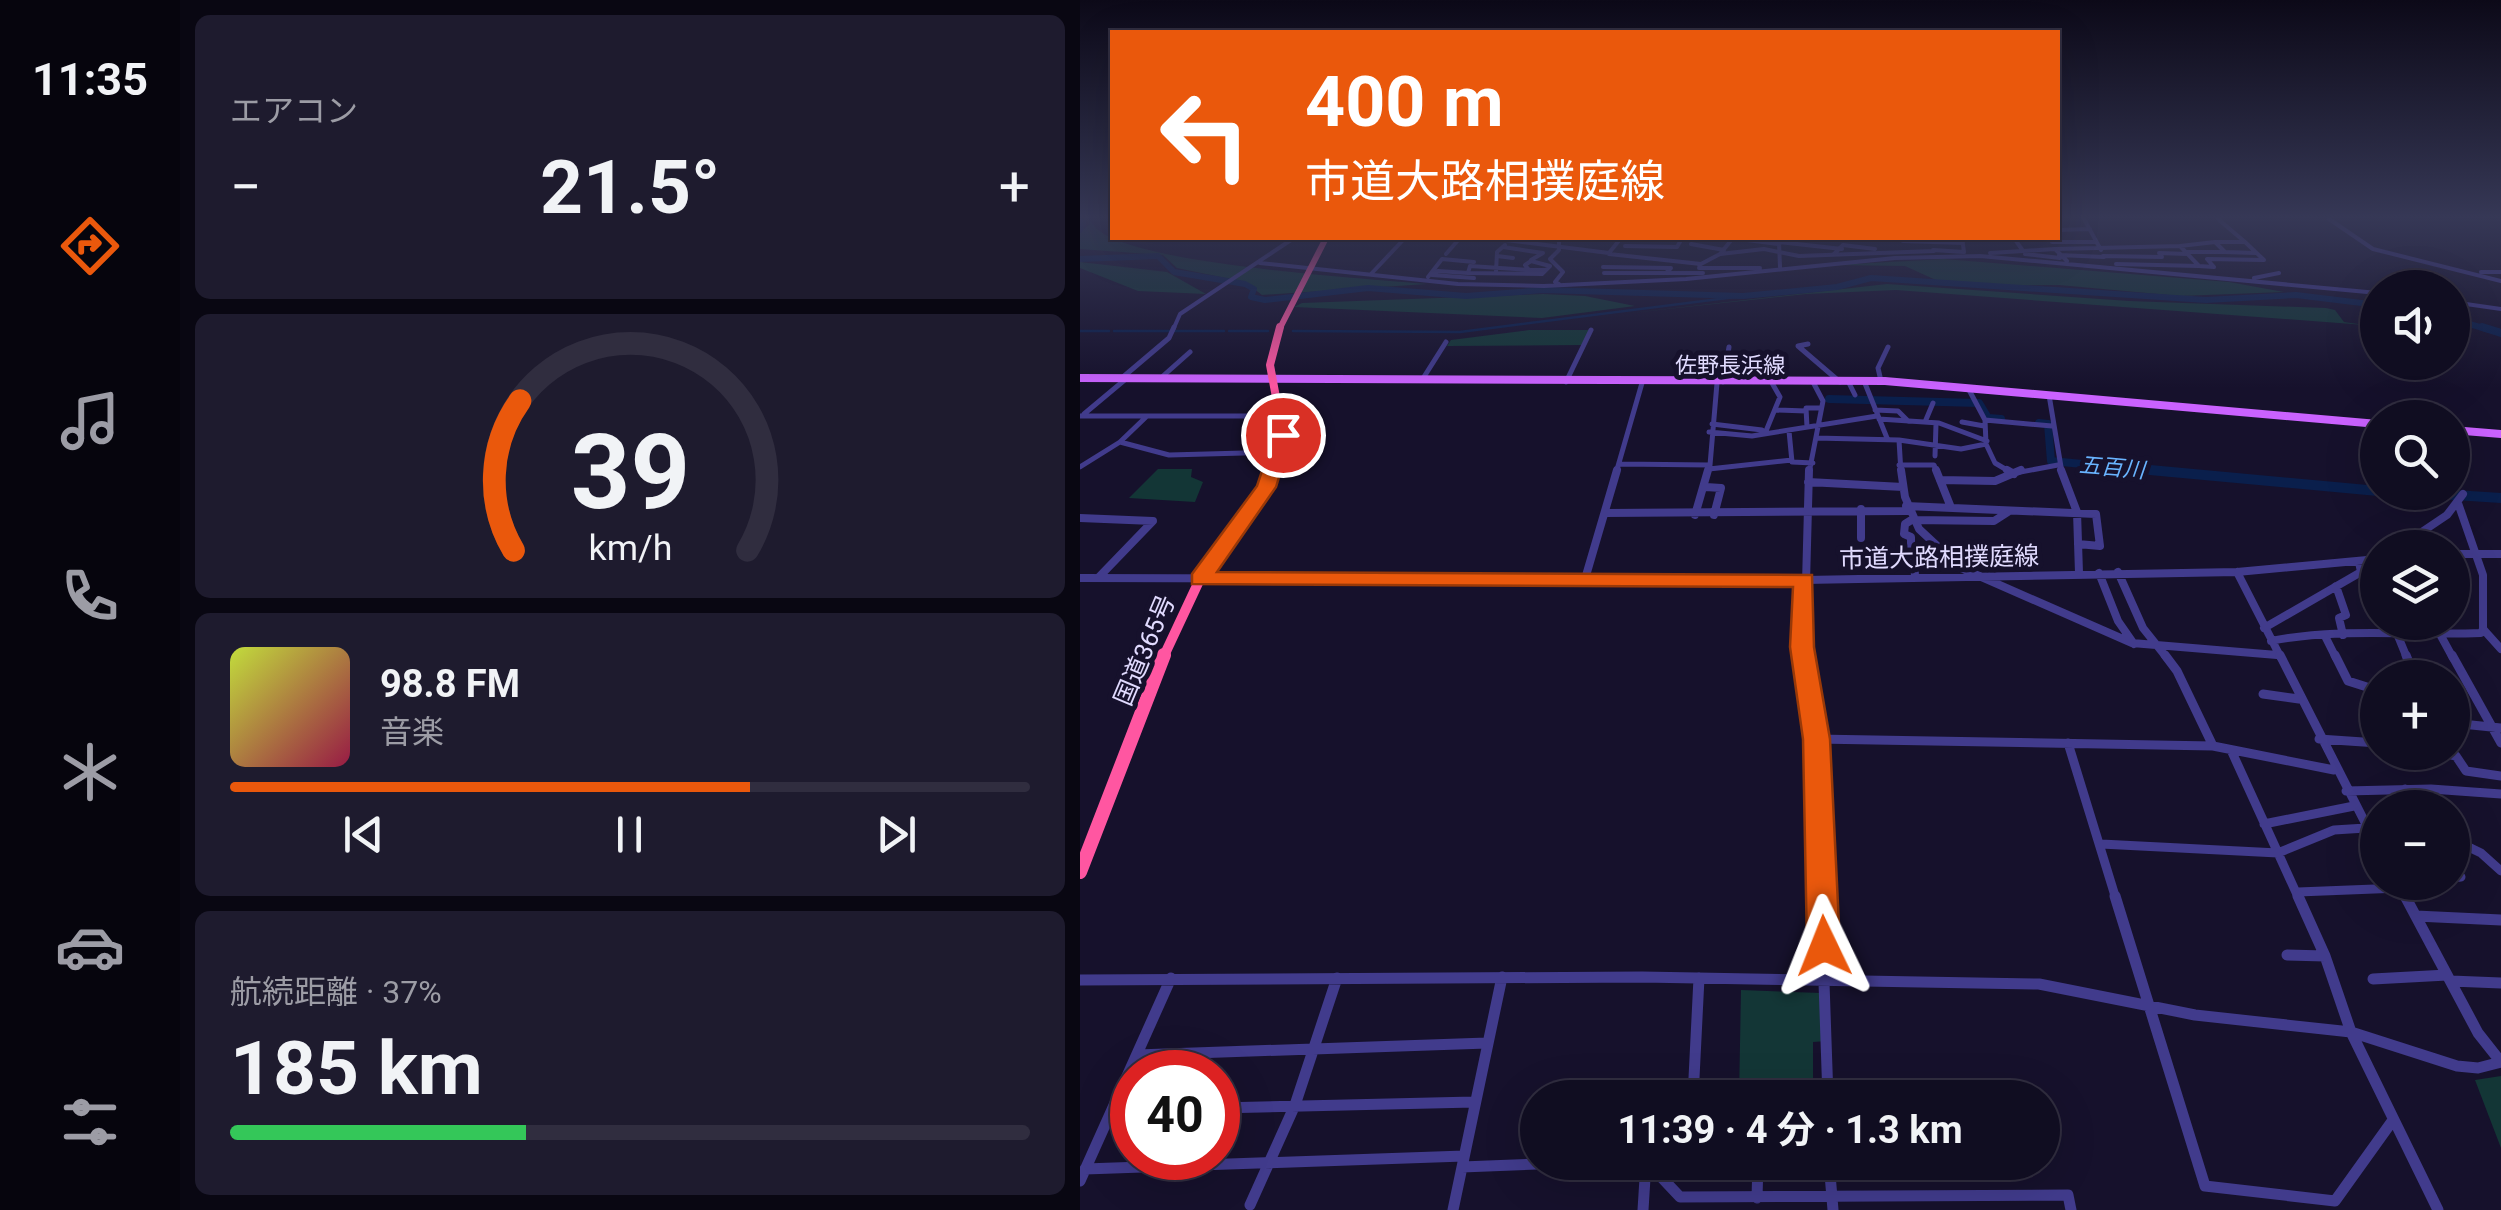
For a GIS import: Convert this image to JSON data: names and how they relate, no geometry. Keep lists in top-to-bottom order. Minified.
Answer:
{"streets":{"highway":["国道365号"],"main road":["佐野長浜線"],"street":["市道大路相撲庭線"]},"crossings":[["佐野長浜線","国道365号"],["市道大路相撲庭線","国道365号"]],"water":["五百川"],"page":{"tabs":"11:35","tile":["エアコン",["航続距離 · 37%","185 km"]],"turn":["400 m","市道大路相撲庭線"],"heat":["−","21.5°","+"],"map_buttons":["+","−"],"song":["98.8 FM","音楽"],"limit":"40","trip":"11:39 · 4 分 · 1.3 km","gauge":["39","km/h"]}}
